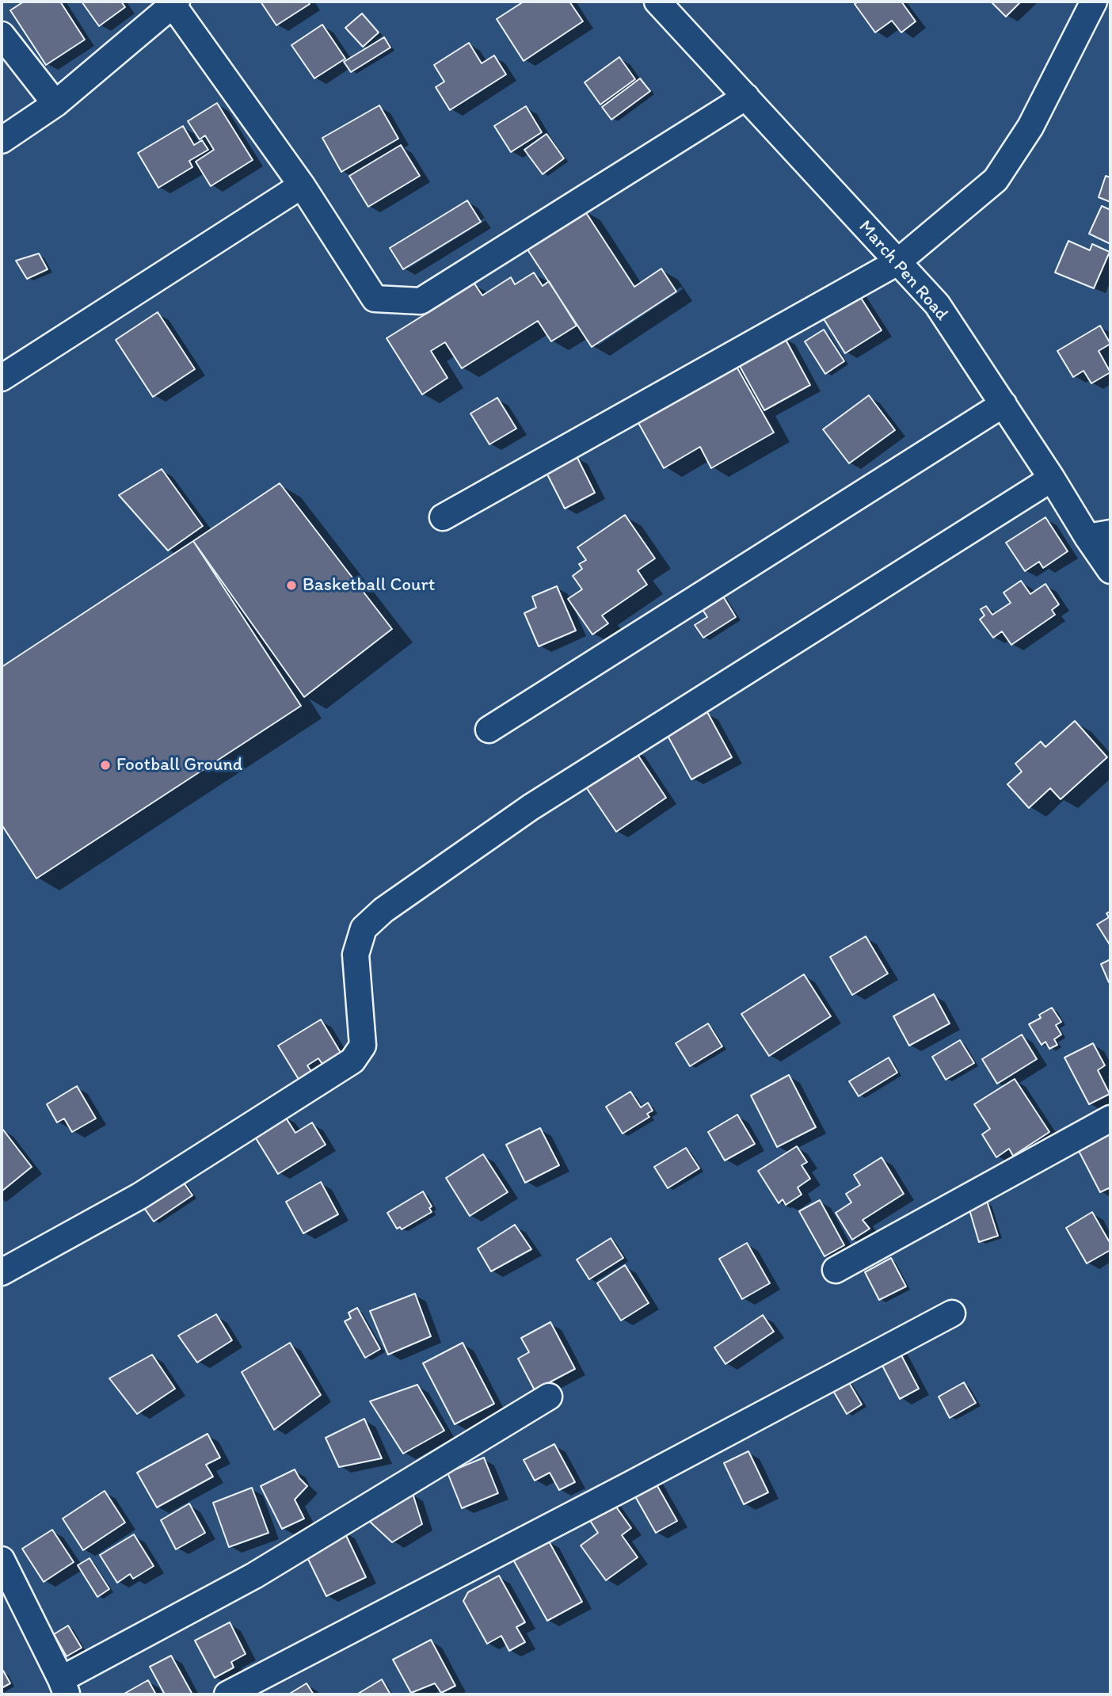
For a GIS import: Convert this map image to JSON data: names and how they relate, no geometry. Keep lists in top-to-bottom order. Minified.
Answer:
{"streets":{"street":["March Pen Road"]},"places":["Basketball Court","Football Ground"]}
